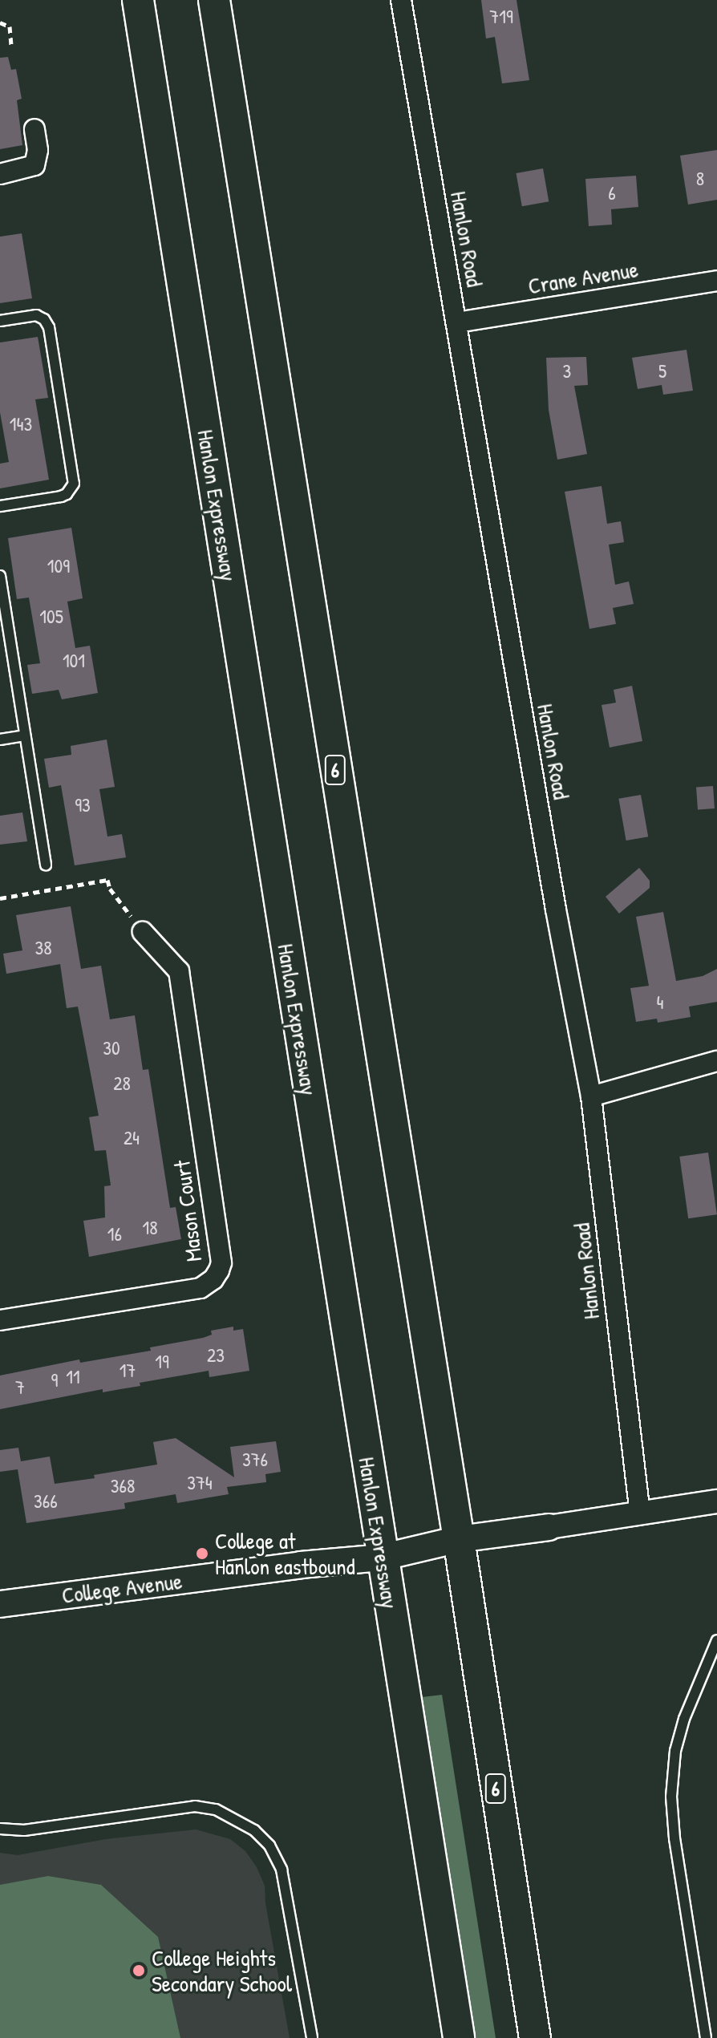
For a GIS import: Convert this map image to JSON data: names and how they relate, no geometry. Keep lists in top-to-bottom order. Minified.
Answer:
{"streets":{"highway":["Hanlon Expressway","6"],"main road":["College Avenue"],"street":["Hanlon Road","Crane Avenue","Mason Court"]},"crossings":[["Hanlon Road","Crane Avenue"],["Hanlon Expressway","College Avenue"],["6","College Avenue"]],"places":["College at Hanlon eastbound","College Heights Secondary School"],"house_numbers":["719","8","6","3","5","143","109","105","101","93","38","4","30","28","24","18","16","23","19","17","11","9","7","376","374","368","366"]}
